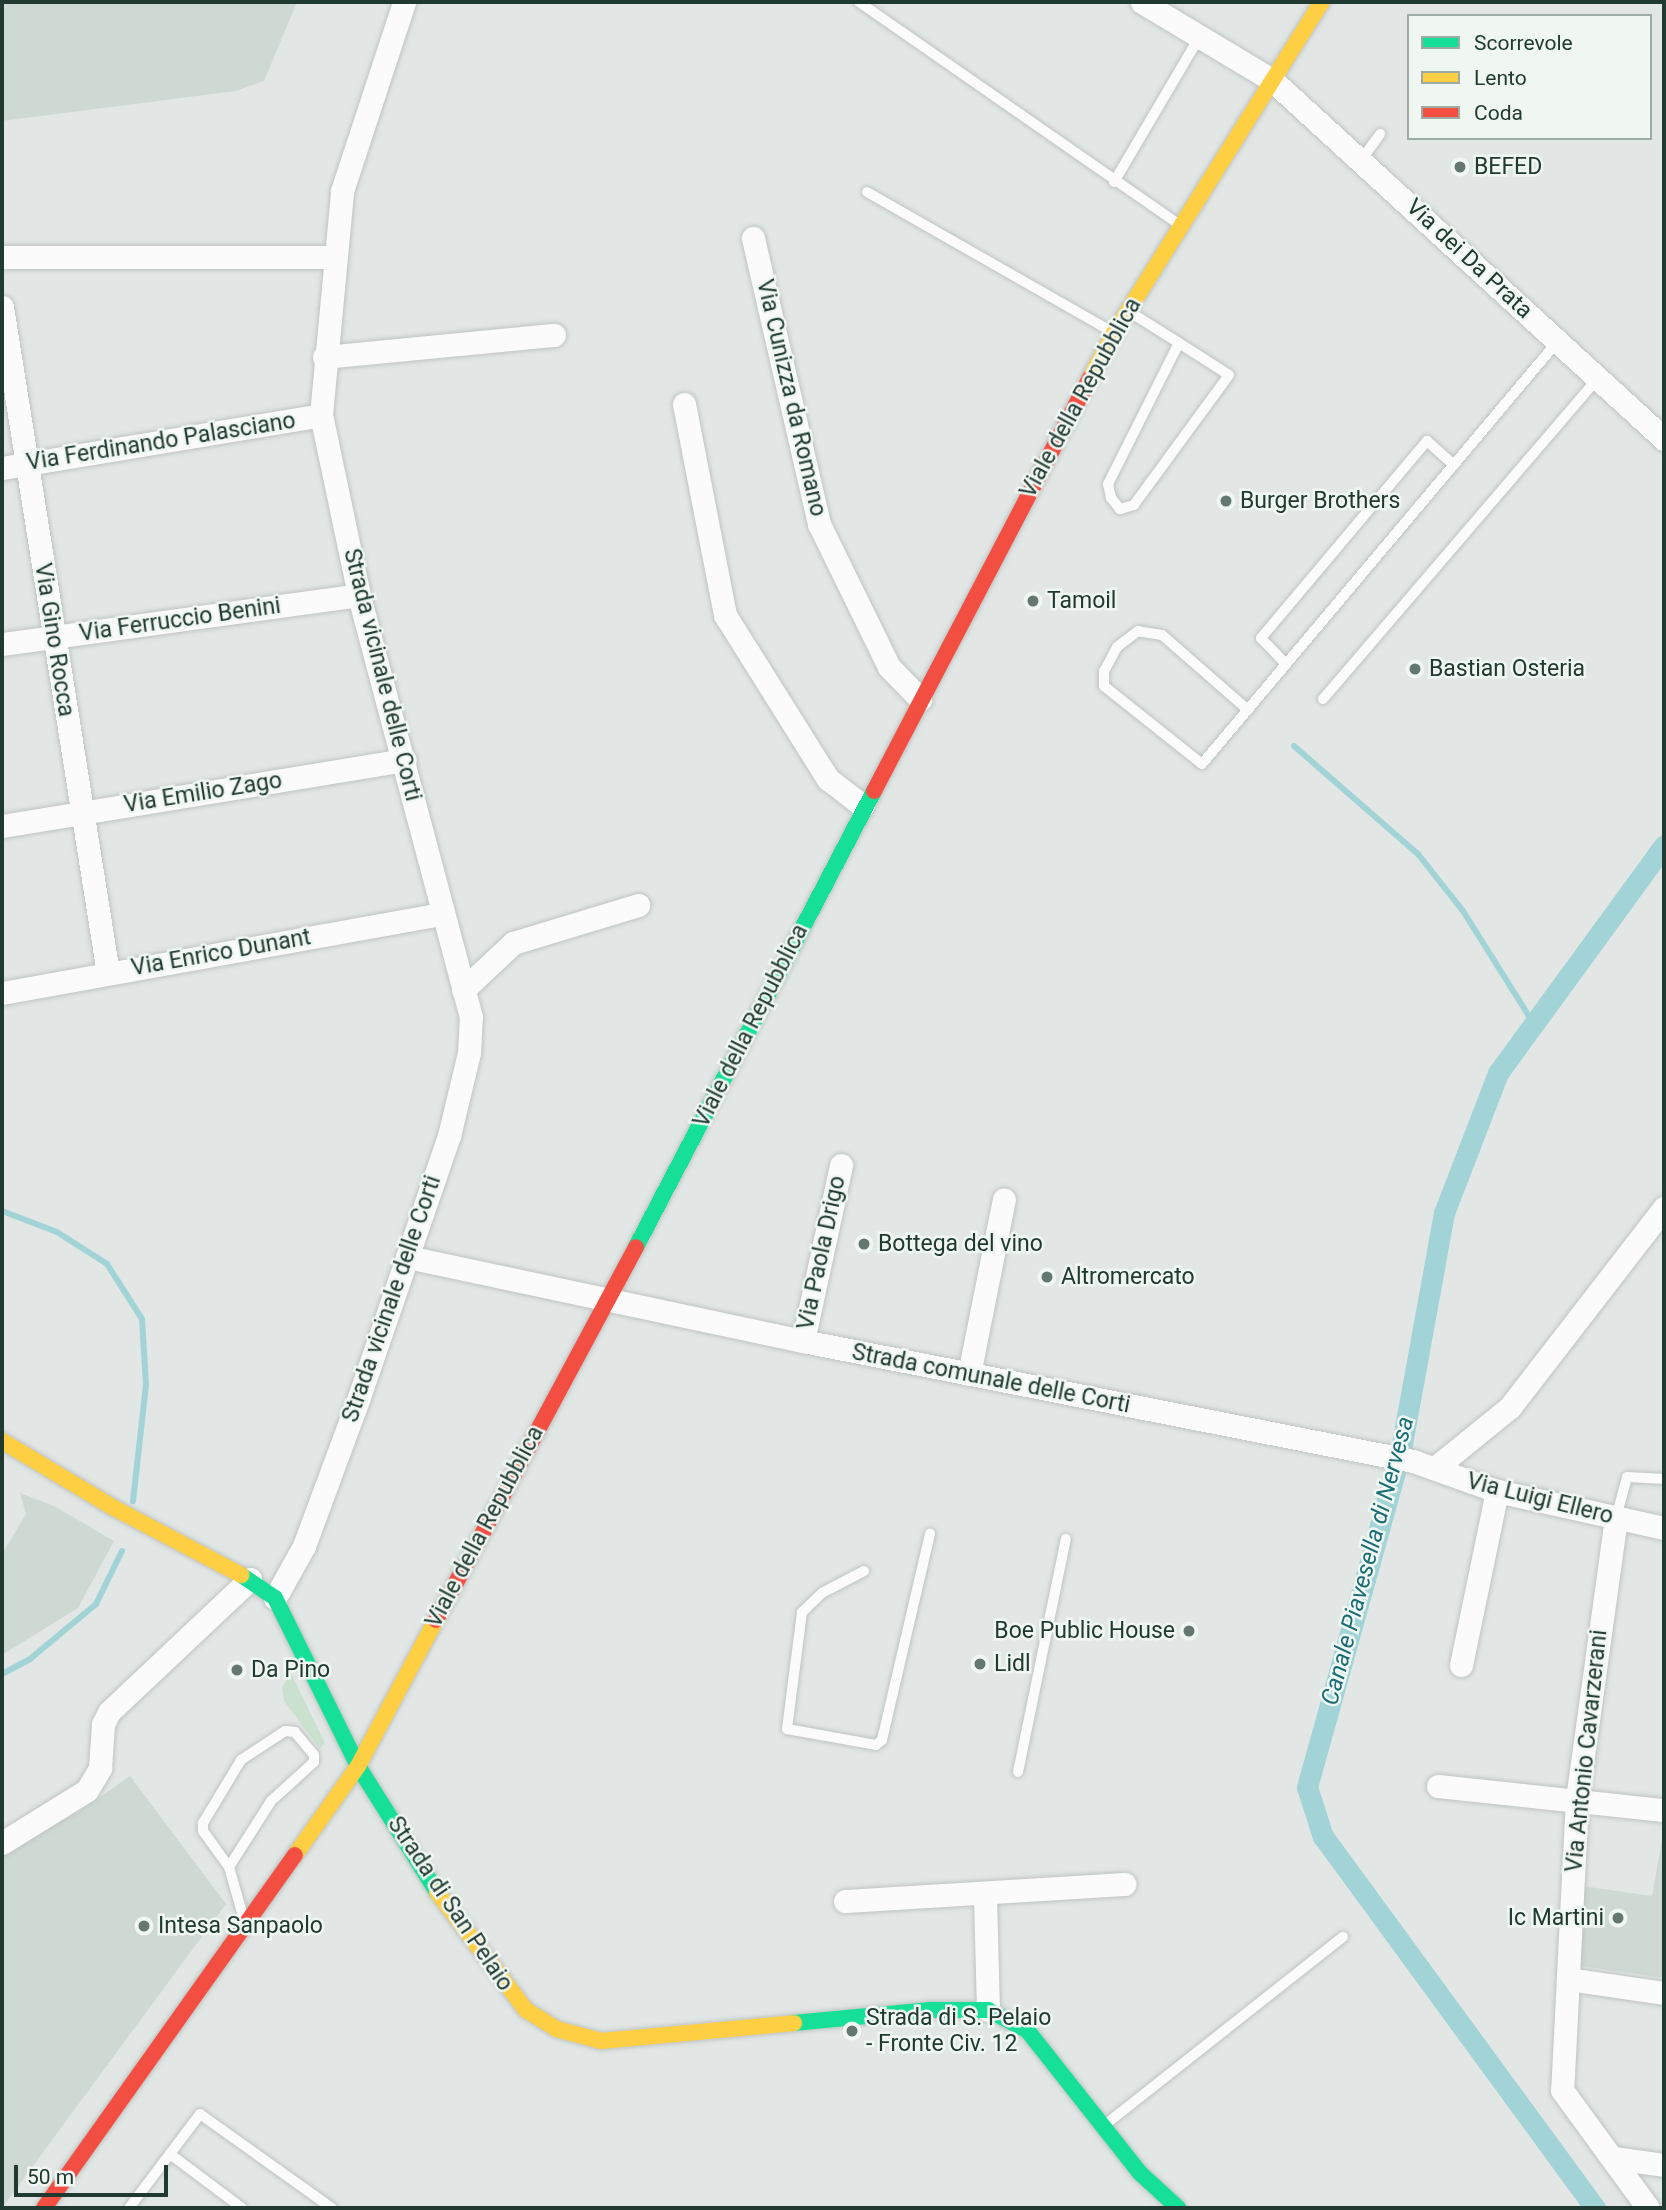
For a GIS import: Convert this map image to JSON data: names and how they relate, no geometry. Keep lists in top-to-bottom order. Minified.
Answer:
{"streets":{"main road":["Viale della Repubblica","Strada di San Pelaio"],"street":["Via dei Da Prata","Via Cunizza da Romano","Via Ferdinando Palasciano","Via Ferruccio Benini","Via Gino Rocca","Strada vicinale delle Corti","Via Emilio Zago","Via Enrico Dunant","Via Paola Drigo","Strada comunale delle Corti","Via Luigi Ellero","Via Antonio Cavarzerani"]},"crossings":[["Via dei Da Prata","Viale della Repubblica"],["Via Cunizza da Romano","Viale della Repubblica"],["Viale della Repubblica","Strada comunale delle Corti"],["Viale della Repubblica","Strada di San Pelaio"],["Via Ferdinando Palasciano","Via Gino Rocca"],["Via Ferdinando Palasciano","Strada vicinale delle Corti"],["Via Ferruccio Benini","Via Gino Rocca"],["Via Ferruccio Benini","Strada vicinale delle Corti"],["Via Gino Rocca","Via Emilio Zago"],["Via Gino Rocca","Via Enrico Dunant"],["Strada vicinale delle Corti","Via Emilio Zago"],["Strada vicinale delle Corti","Via Enrico Dunant"],["Strada vicinale delle Corti","Strada comunale delle Corti"],["Strada vicinale delle Corti","Strada di San Pelaio"],["Via Paola Drigo","Strada comunale delle Corti"],["Strada comunale delle Corti","Via Luigi Ellero"],["Via Luigi Ellero","Via Antonio Cavarzerani"]],"water":["Canale Piavesella di Nervesa"],"places":["BEFED","Burger Brothers","Tamoil","Bastian Osteria","Bottega del vino","Altromercato","Boe Public House","Lidl","Da Pino","Ic Martini","Intesa Sanpaolo","Strada di S. Pelaio - Fronte Civ. 12"],"legend":["Scorrevole","Lento","Coda"],"scale_bar":"50 m"}
